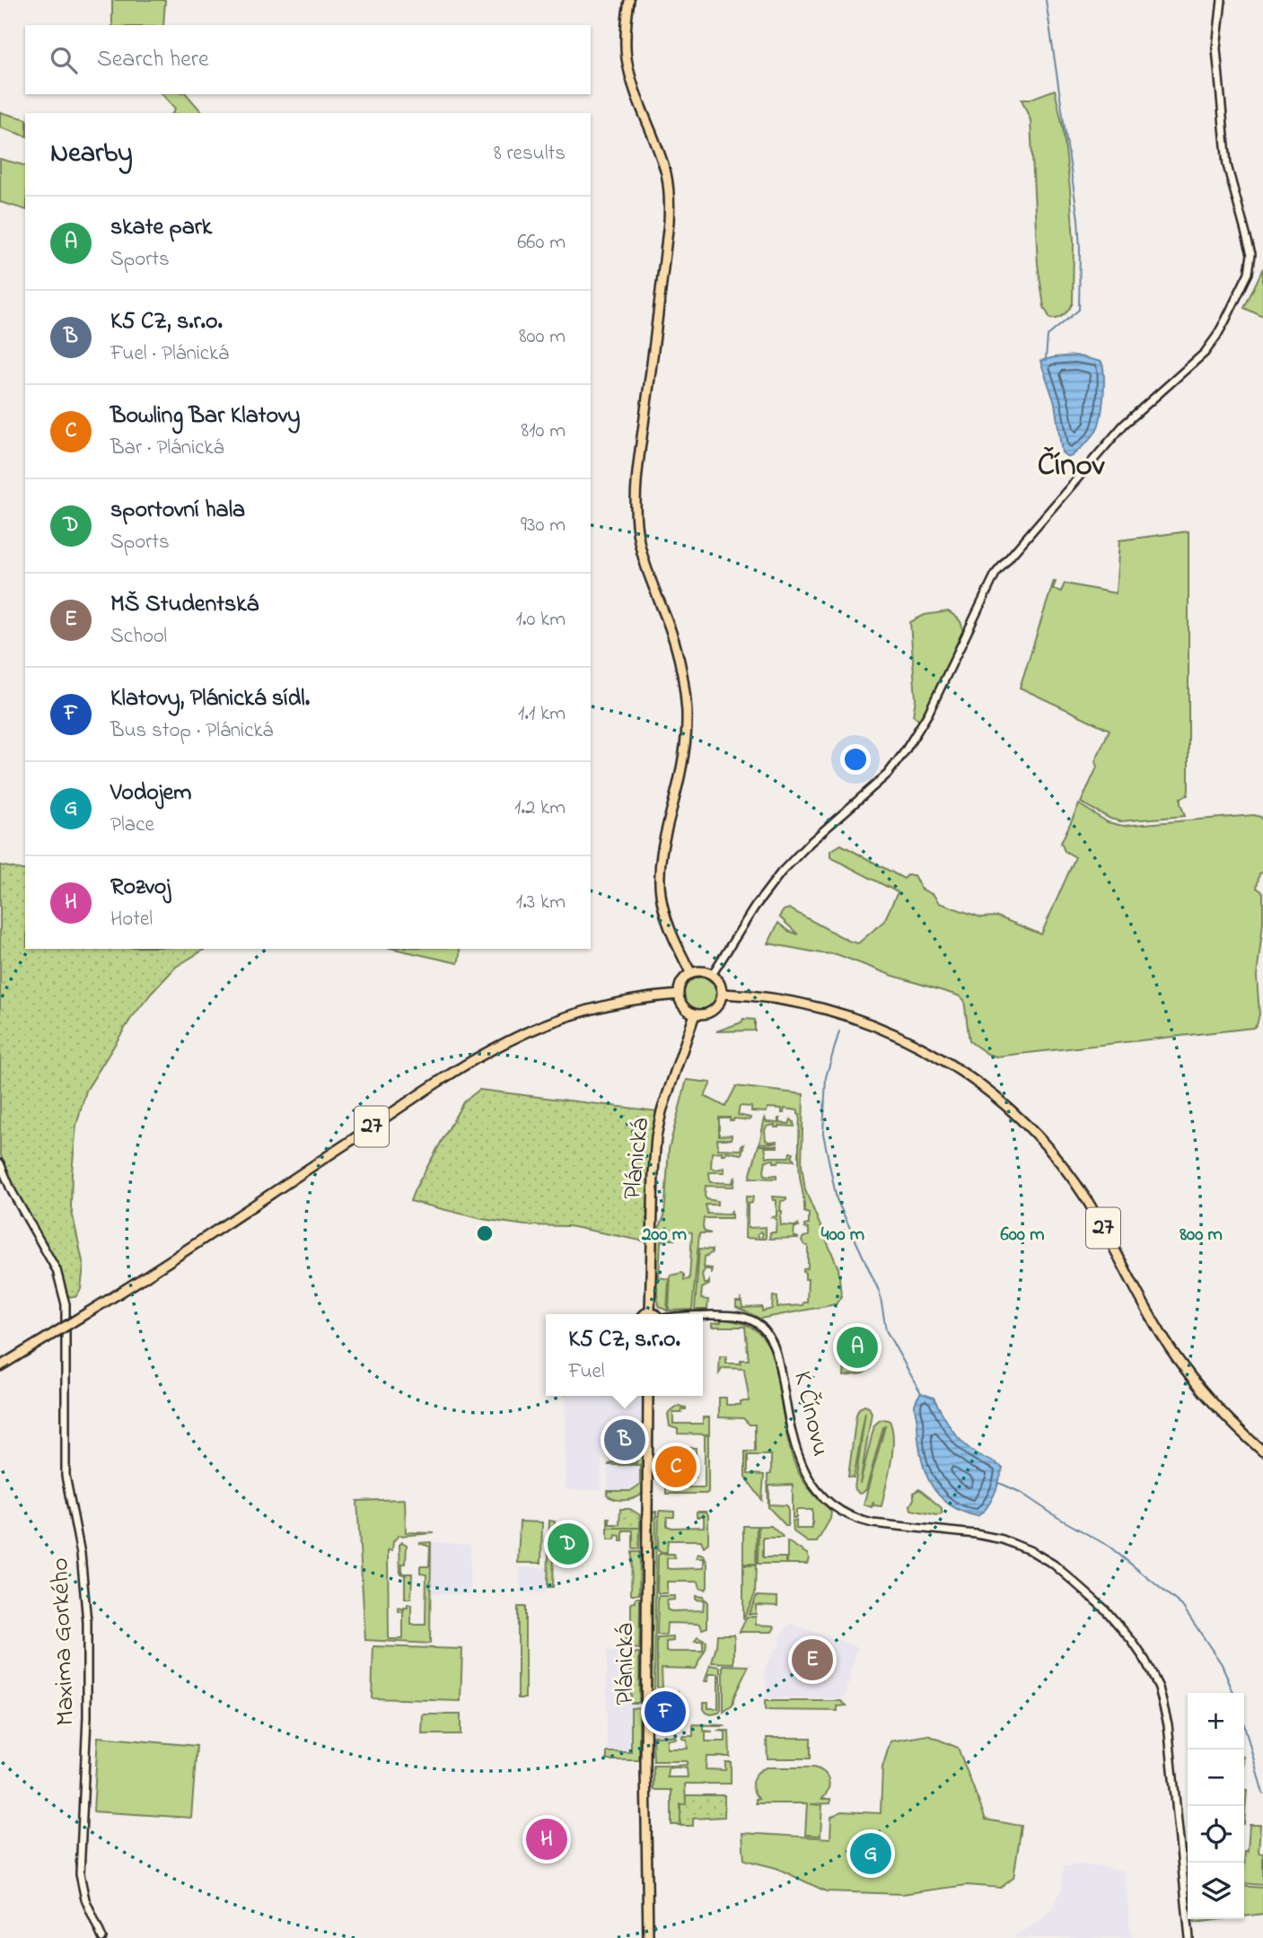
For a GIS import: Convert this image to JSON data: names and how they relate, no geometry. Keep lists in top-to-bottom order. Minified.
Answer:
{"streets":{"main road":["27","Plánická"],"street":["K Čínovu","Maxima Gorkého"]},"crossings":[["27","Plánická"]],"districts":["Čínov"],"page":{"search":"Search here","heading":["Nearby","8 results"],"list":[{"mark":"A","name":"skate park","note":"Sports","value":"660 m"},{"mark":"B","name":"K5 CZ, s.r.o.","note":"Fuel · Plánická","value":"800 m"},{"mark":"C","name":"Bowling Bar Klatovy","note":"Bar · Plánická","value":"810 m"},{"mark":"D","name":"sportovní hala","note":"Sports","value":"930 m"},{"mark":"E","name":"MŠ Studentská","note":"School","value":"1.0 km"},{"mark":"F","name":"Klatovy, Plánická sídl.","note":"Bus stop · Plánická","value":"1.1 km"},{"mark":"G","name":"Vodojem","note":"Place","value":"1.2 km"},{"mark":"H","name":"Rozvoj","note":"Hotel","value":"1.3 km"}],"popup":["K5 CZ, s.r.o.","Fuel"],"pins":["A","B","C","D","E","F","H","G"],"map_buttons":["+","−"]},"rings":["200 m","400 m","600 m","800 m"]}
